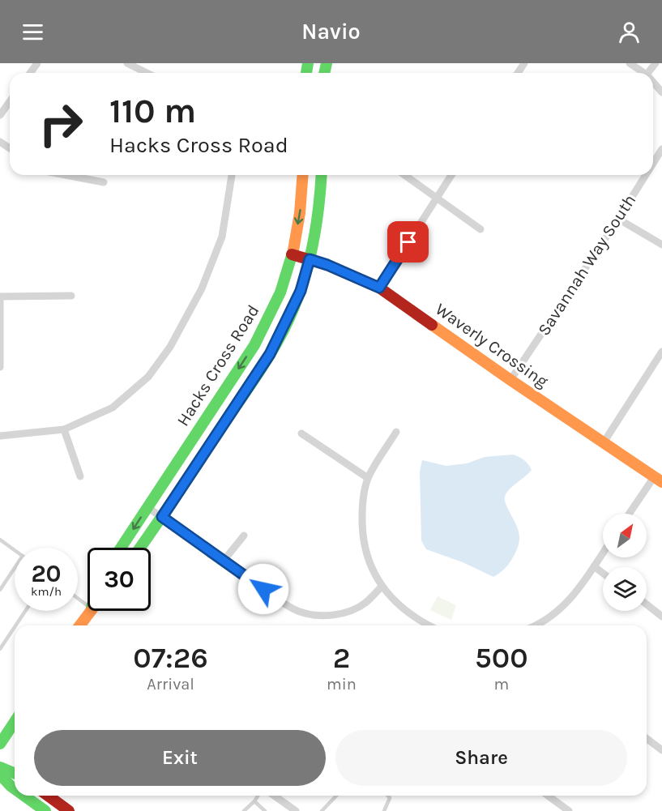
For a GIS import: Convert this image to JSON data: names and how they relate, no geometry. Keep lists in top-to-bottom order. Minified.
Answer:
{"streets":{"main road":["Waverly Crossing","Hacks Cross Road"],"street":["Savannah Way South"]},"crossings":[["Savannah Way South","Waverly Crossing"],["Waverly Crossing","Hacks Cross Road"]],"north":"top right","page":{"header":"Navio","turn":["110 m","Hacks Cross Road"],"speed":"20 km/h","limit":"30","eta":["07:26","Arrival","2","min","500","m"],"buttons":["Exit","Share"]}}
